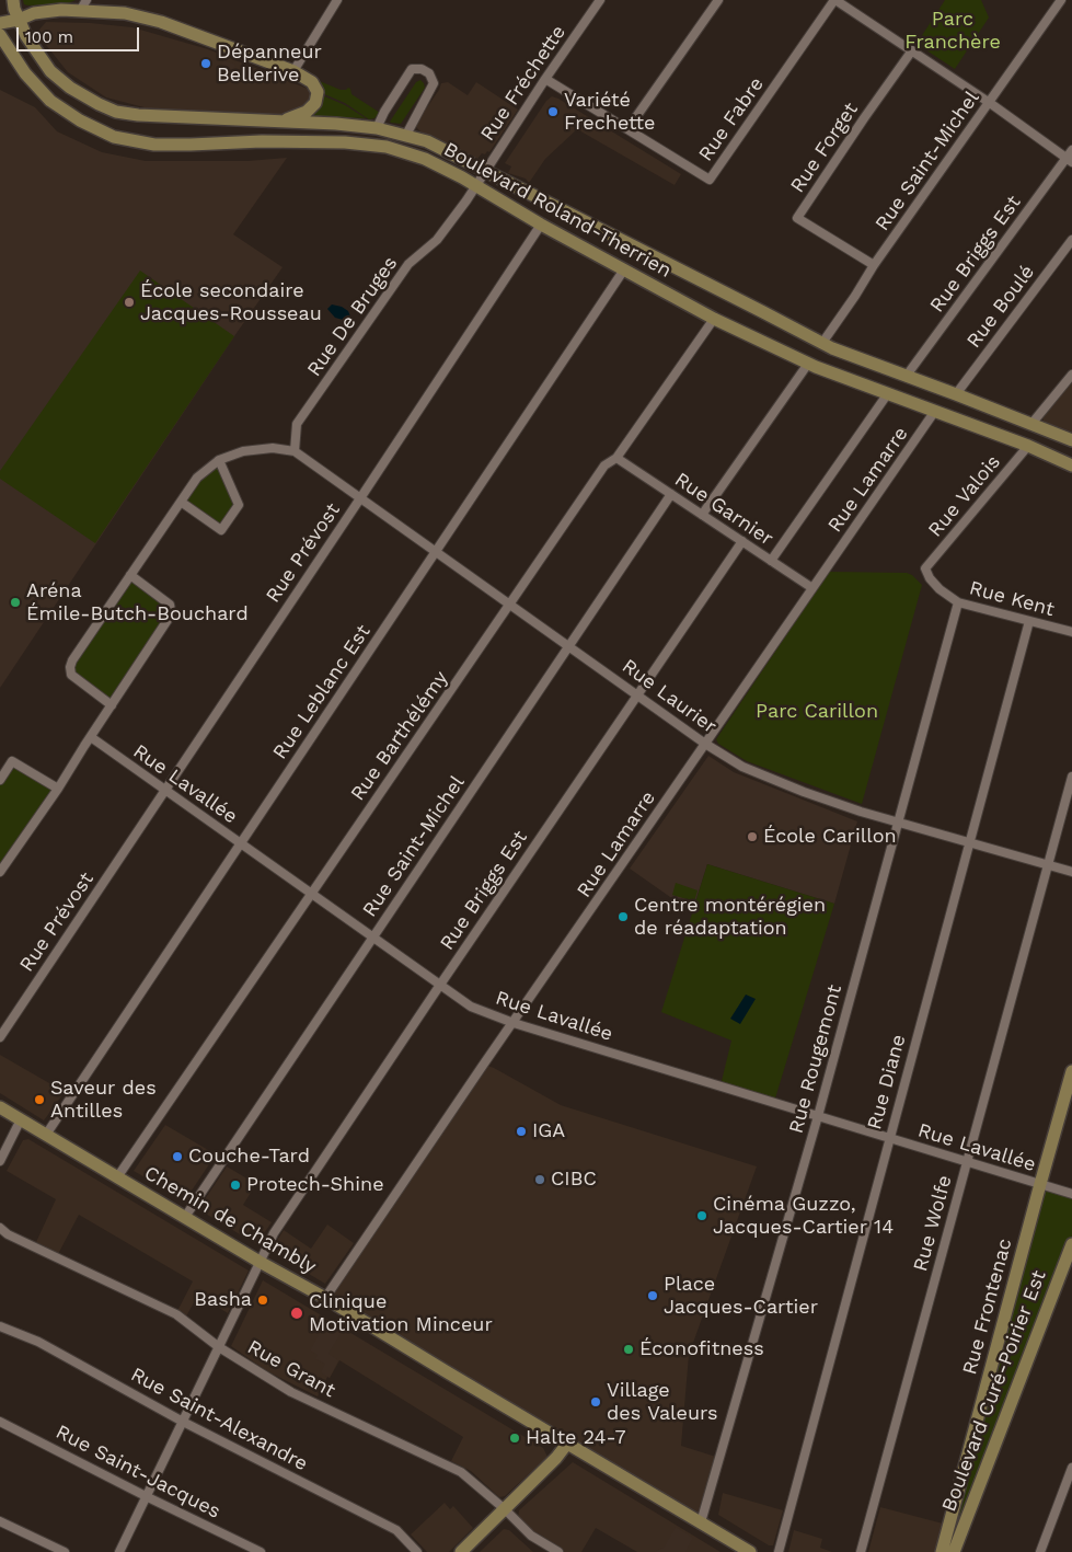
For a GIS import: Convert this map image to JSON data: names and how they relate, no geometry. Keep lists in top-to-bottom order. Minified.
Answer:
{"streets":{"main road":["Boulevard Roland-Therrien","Chemin de Chambly","Rue Frontenac","Boulevard Curé-Poirier Est"],"street":["Rue Fréchette","Rue Fabre","Rue Forget","Rue Saint-Michel","Rue Briggs Est","Rue Boulé","Rue De Bruges","Rue Lamarre","Rue Valois","Rue Garnier","Rue Prévost","Rue Kent","Rue Leblanc Est","Rue Laurier","Rue Barthélémy","Rue Lavallée","Rue Rougemont","Rue Diane","Rue Wolfe","Rue Grant","Rue Saint-Alexandre","Rue Saint-Jacques"]},"crossings":[["Rue Fréchette","Rue Fabre"],["Rue Fréchette","Boulevard Roland-Therrien"],["Rue Fréchette","Rue De Bruges"],["Rue Forget","Rue Saint-Michel"],["Rue Saint-Michel","Boulevard Roland-Therrien"],["Rue Saint-Michel","Rue Garnier"],["Rue Saint-Michel","Rue Laurier"],["Rue Saint-Michel","Rue Lavallée"],["Rue Saint-Michel","Chemin de Chambly"],["Boulevard Roland-Therrien","Rue Briggs Est"],["Boulevard Roland-Therrien","Rue Boulé"],["Boulevard Roland-Therrien","Rue De Bruges"],["Boulevard Roland-Therrien","Rue Lamarre"],["Boulevard Roland-Therrien","Rue Valois"],["Boulevard Roland-Therrien","Rue Prévost"],["Boulevard Roland-Therrien","Rue Leblanc Est"],["Boulevard Roland-Therrien","Rue Barthélémy"],["Rue Briggs Est","Rue Garnier"],["Rue Briggs Est","Rue Laurier"],["Rue Briggs Est","Rue Lavallée"],["Rue Briggs Est","Chemin de Chambly"],["Rue Briggs Est","Rue Grant"],["Rue Briggs Est","Rue Saint-Alexandre"],["Rue Briggs Est","Rue Saint-Jacques"],["Rue De Bruges","Rue Laurier"],["Rue Lamarre","Rue Garnier"],["Rue Lamarre","Rue Laurier"],["Rue Lamarre","Rue Lavallée"],["Rue Lamarre","Chemin de Chambly"],["Rue Valois","Rue Kent"],["Rue Garnier","Rue Barthélémy"],["Rue Prévost","Rue Laurier"],["Rue Prévost","Rue Lavallée"],["Rue Kent","Rue Rougemont"],["Rue Kent","Rue Diane"],["Rue Leblanc Est","Rue Laurier"],["Rue Leblanc Est","Rue Lavallée"],["Rue Leblanc Est","Chemin de Chambly"],["Rue Laurier","Rue Barthélémy"],["Rue Laurier","Rue Rougemont"],["Rue Laurier","Rue Diane"],["Rue Laurier","Rue Wolfe"],["Rue Barthélémy","Rue Lavallée"],["Rue Barthélémy","Chemin de Chambly"],["Rue Lavallée","Rue Rougemont"],["Rue Lavallée","Rue Diane"],["Rue Lavallée","Rue Wolfe"],["Rue Lavallée","Rue Frontenac"],["Rue Rougemont","Chemin de Chambly"]],"parks":["Parc Franchère","Parc Carillon"],"places":["Dépanneur Bellerive","Variété Frechette","École secondaire Jacques-Rousseau","Aréna Émile-Butch-Bouchard","École Carillon","Centre montérégien de réadaptation","Saveur des Antilles","IGA","Couche-Tard","CIBC","Protech-Shine","Cinéma Guzzo, Jacques-Cartier 14","Place Jacques-Cartier","Basha","Clinique Motivation Minceur","Éconofitness","Village des Valeurs","Halte 24-7"],"scale_bar":"100 m"}
